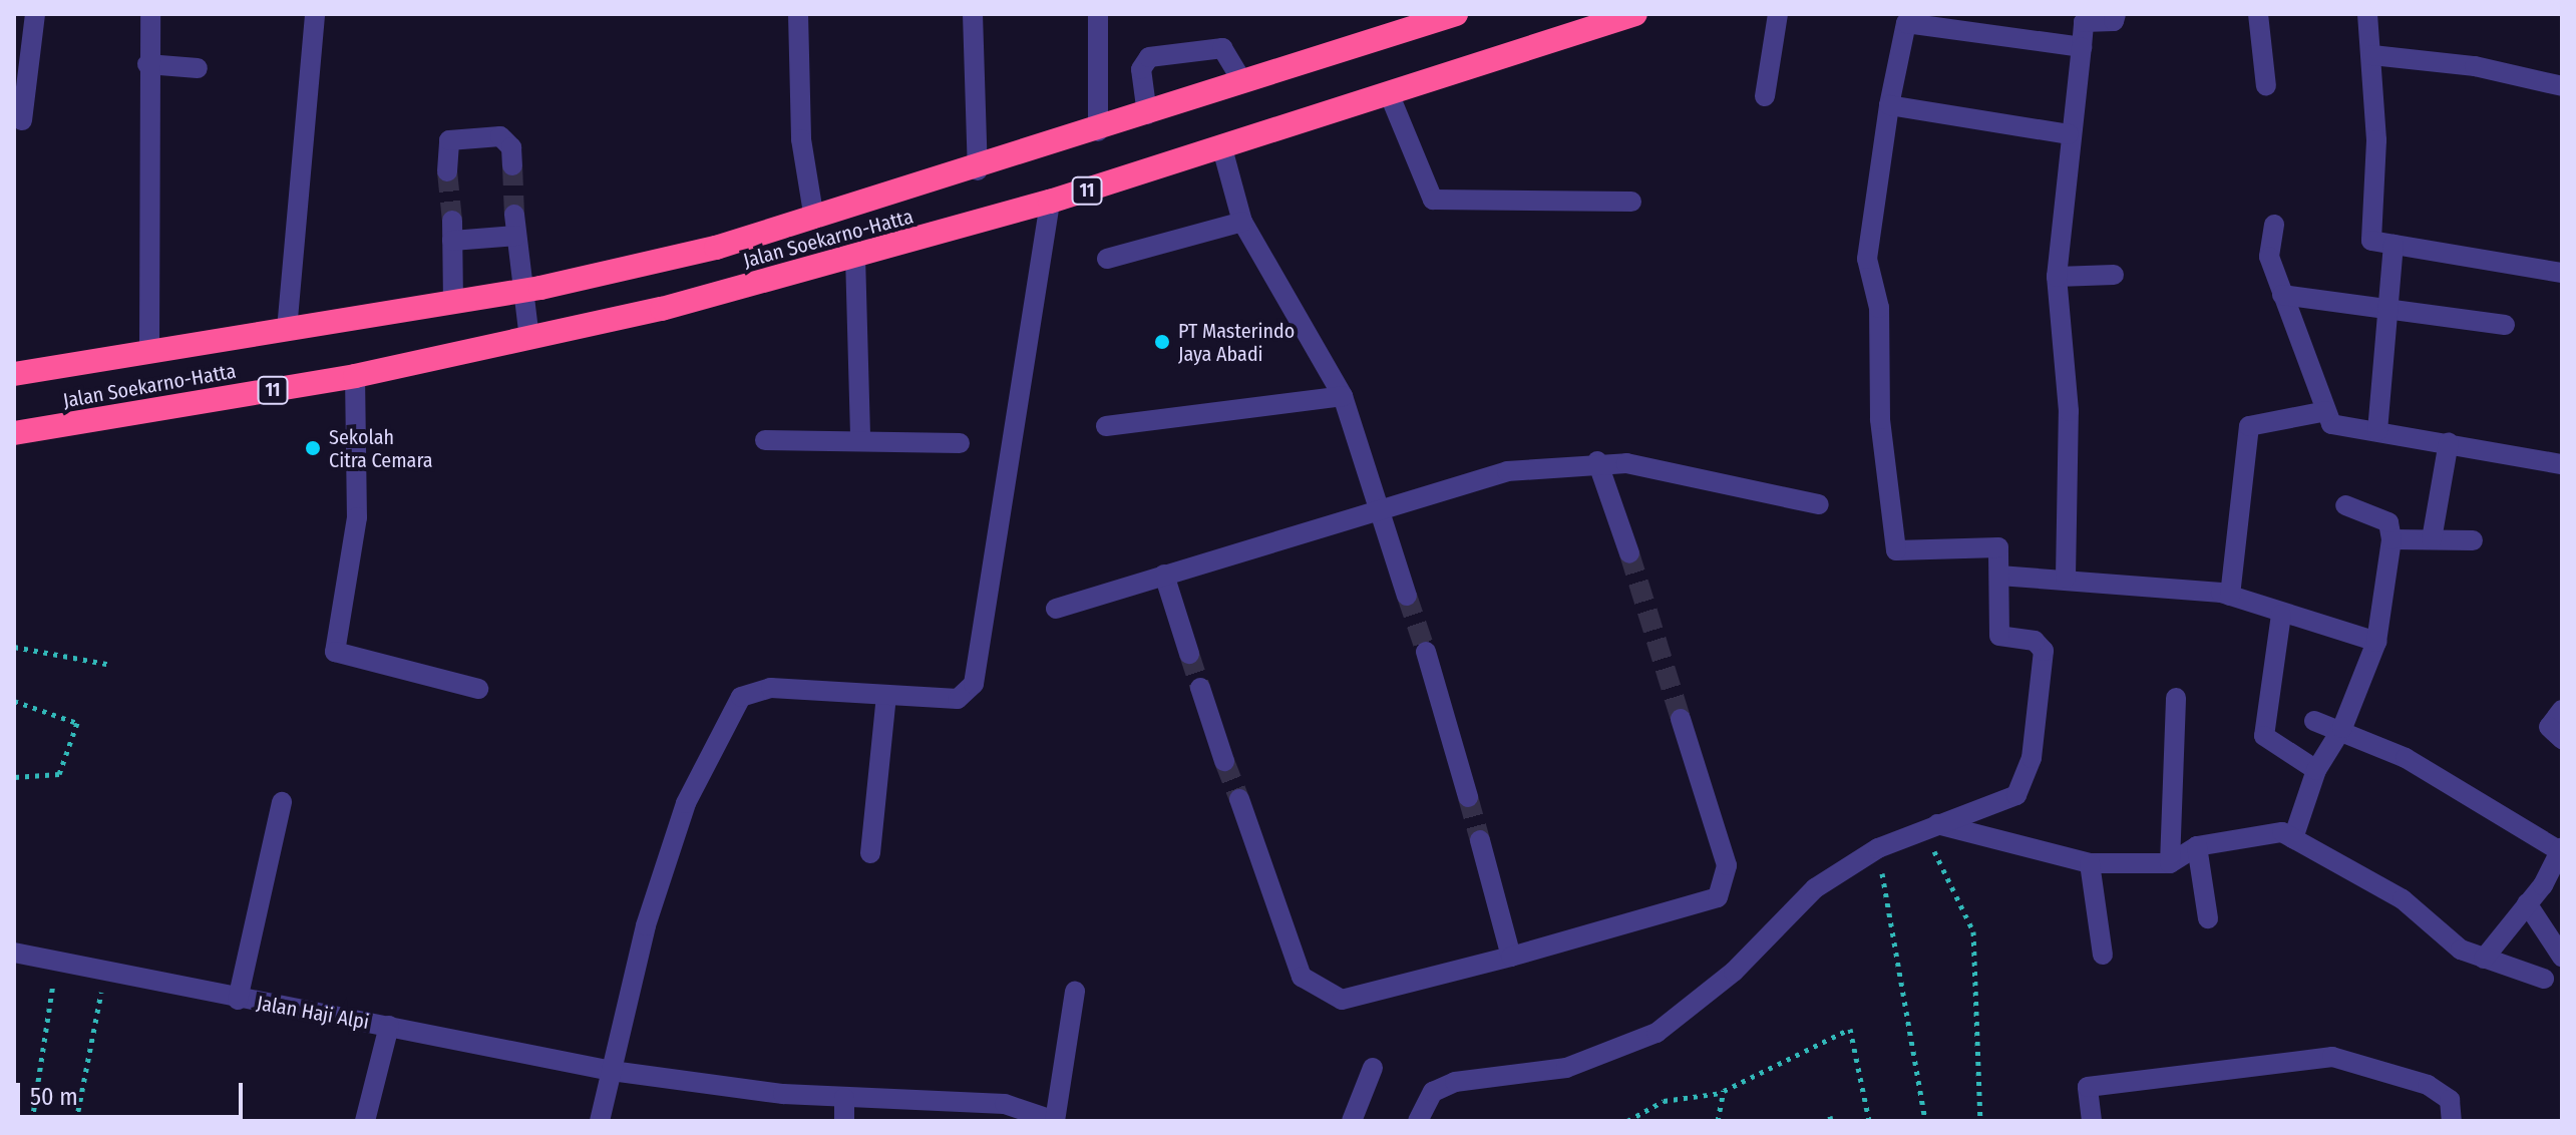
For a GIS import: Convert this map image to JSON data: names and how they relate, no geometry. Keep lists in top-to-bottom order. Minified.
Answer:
{"streets":{"highway":["11","Jalan Soekarno-Hatta"],"street":["Jalan Haji Alpi"]},"places":["PT Masterindo Jaya Abadi","Sekolah Citra Cemara"],"scale_bar":"50 m"}
